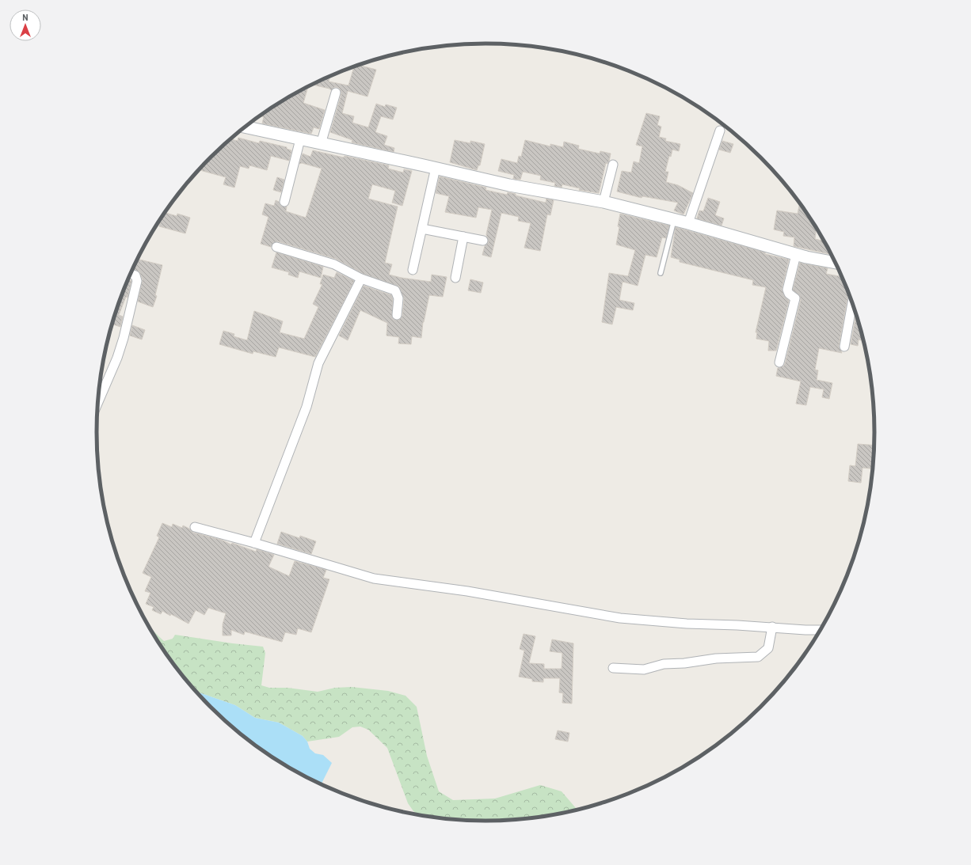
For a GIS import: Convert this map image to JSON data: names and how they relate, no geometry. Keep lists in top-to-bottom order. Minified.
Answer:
{"north":"top"}
